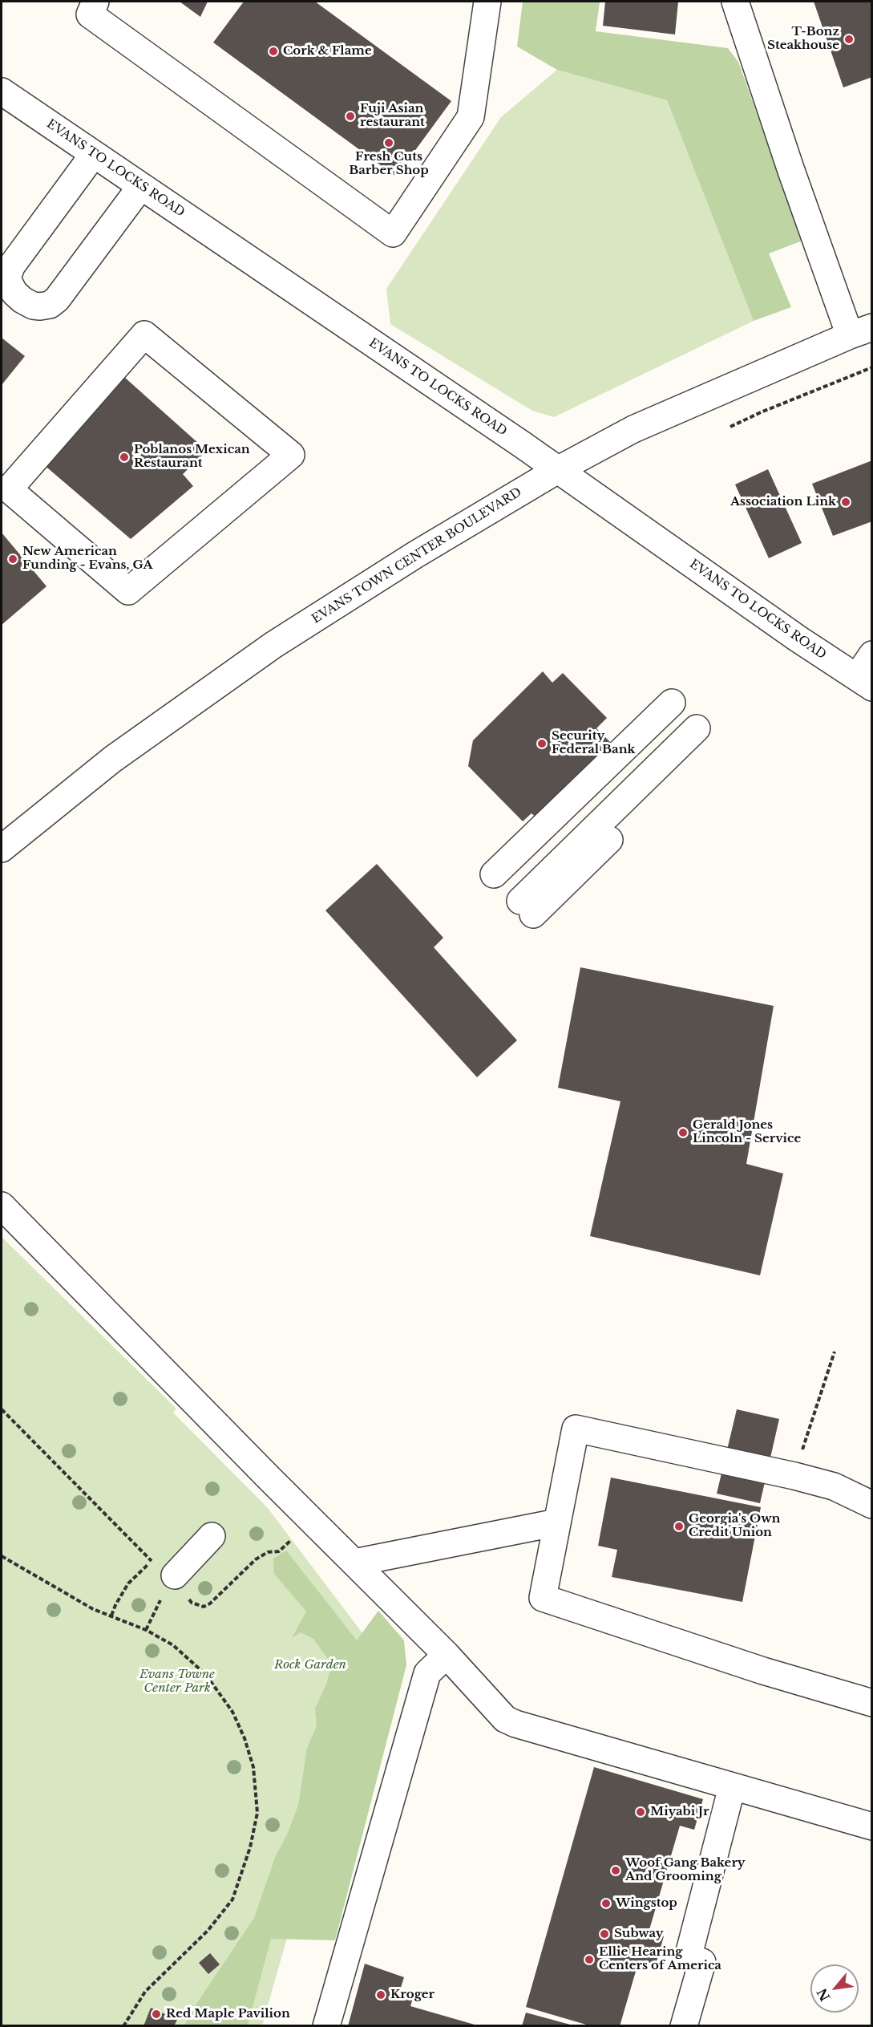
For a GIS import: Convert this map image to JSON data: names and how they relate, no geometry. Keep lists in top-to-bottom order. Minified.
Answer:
{"streets":{"street":["EVANS TO LOCKS ROAD","EVANS TOWN CENTER BOULEVARD"]},"crossings":[["EVANS TO LOCKS ROAD","EVANS TOWN CENTER BOULEVARD"]],"parks":["Rock Garden","Evans Towne Center Park"],"places":["T-Bonz Steakhouse","Cork & Flame","Fuji Asian restaurant","Fresh Cuts Barber Shop","Poblanos Mexican Restaurant","Association Link","New American Funding - Evans, GA","Security Federal Bank","Gerald Jones Lincoln - Service","Georgia's Own Credit Union","Miyabi Jr","Woof Gang Bakery And Grooming","Wingstop","Subway","Ellie Hearing Centers of America","Kroger","Red Maple Pavilion"],"north":"bottom left"}
